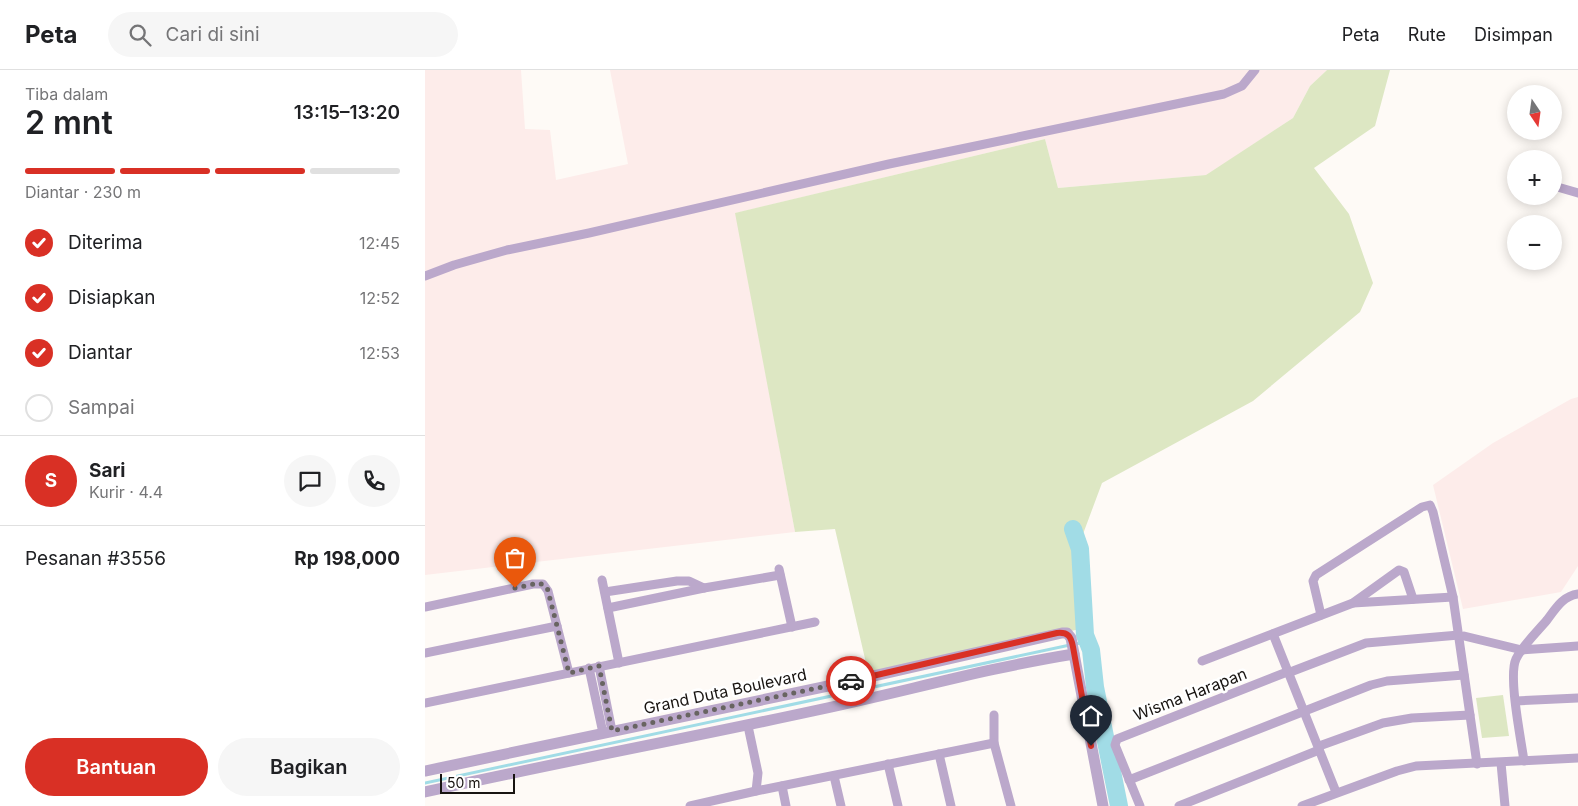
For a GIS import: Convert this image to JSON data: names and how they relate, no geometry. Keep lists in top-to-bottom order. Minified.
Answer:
{"streets":{"street":["Grand Duta Boulevard","Wisma Harapan"]},"scale_bar":"50 m","north":"bottom","page":{"header":"Peta","search":"Cari di sini","nav":["Peta","Rute","Disimpan"],"heading":["2 mnt","Tiba dalam","13:15–13:20"],"panel":["Sari","Kurir · 4.4","Pesanan #3556","Rp 198,000"],"map_buttons":["+","−"],"bar":"Diantar · 230 m","list":[["Diterima","12:45"],["Disiapkan","12:52"],["Diantar","12:53"],"Sampai"],"round":"S","buttons":["Bantuan","Bagikan"],"scale":"50 m"}}
